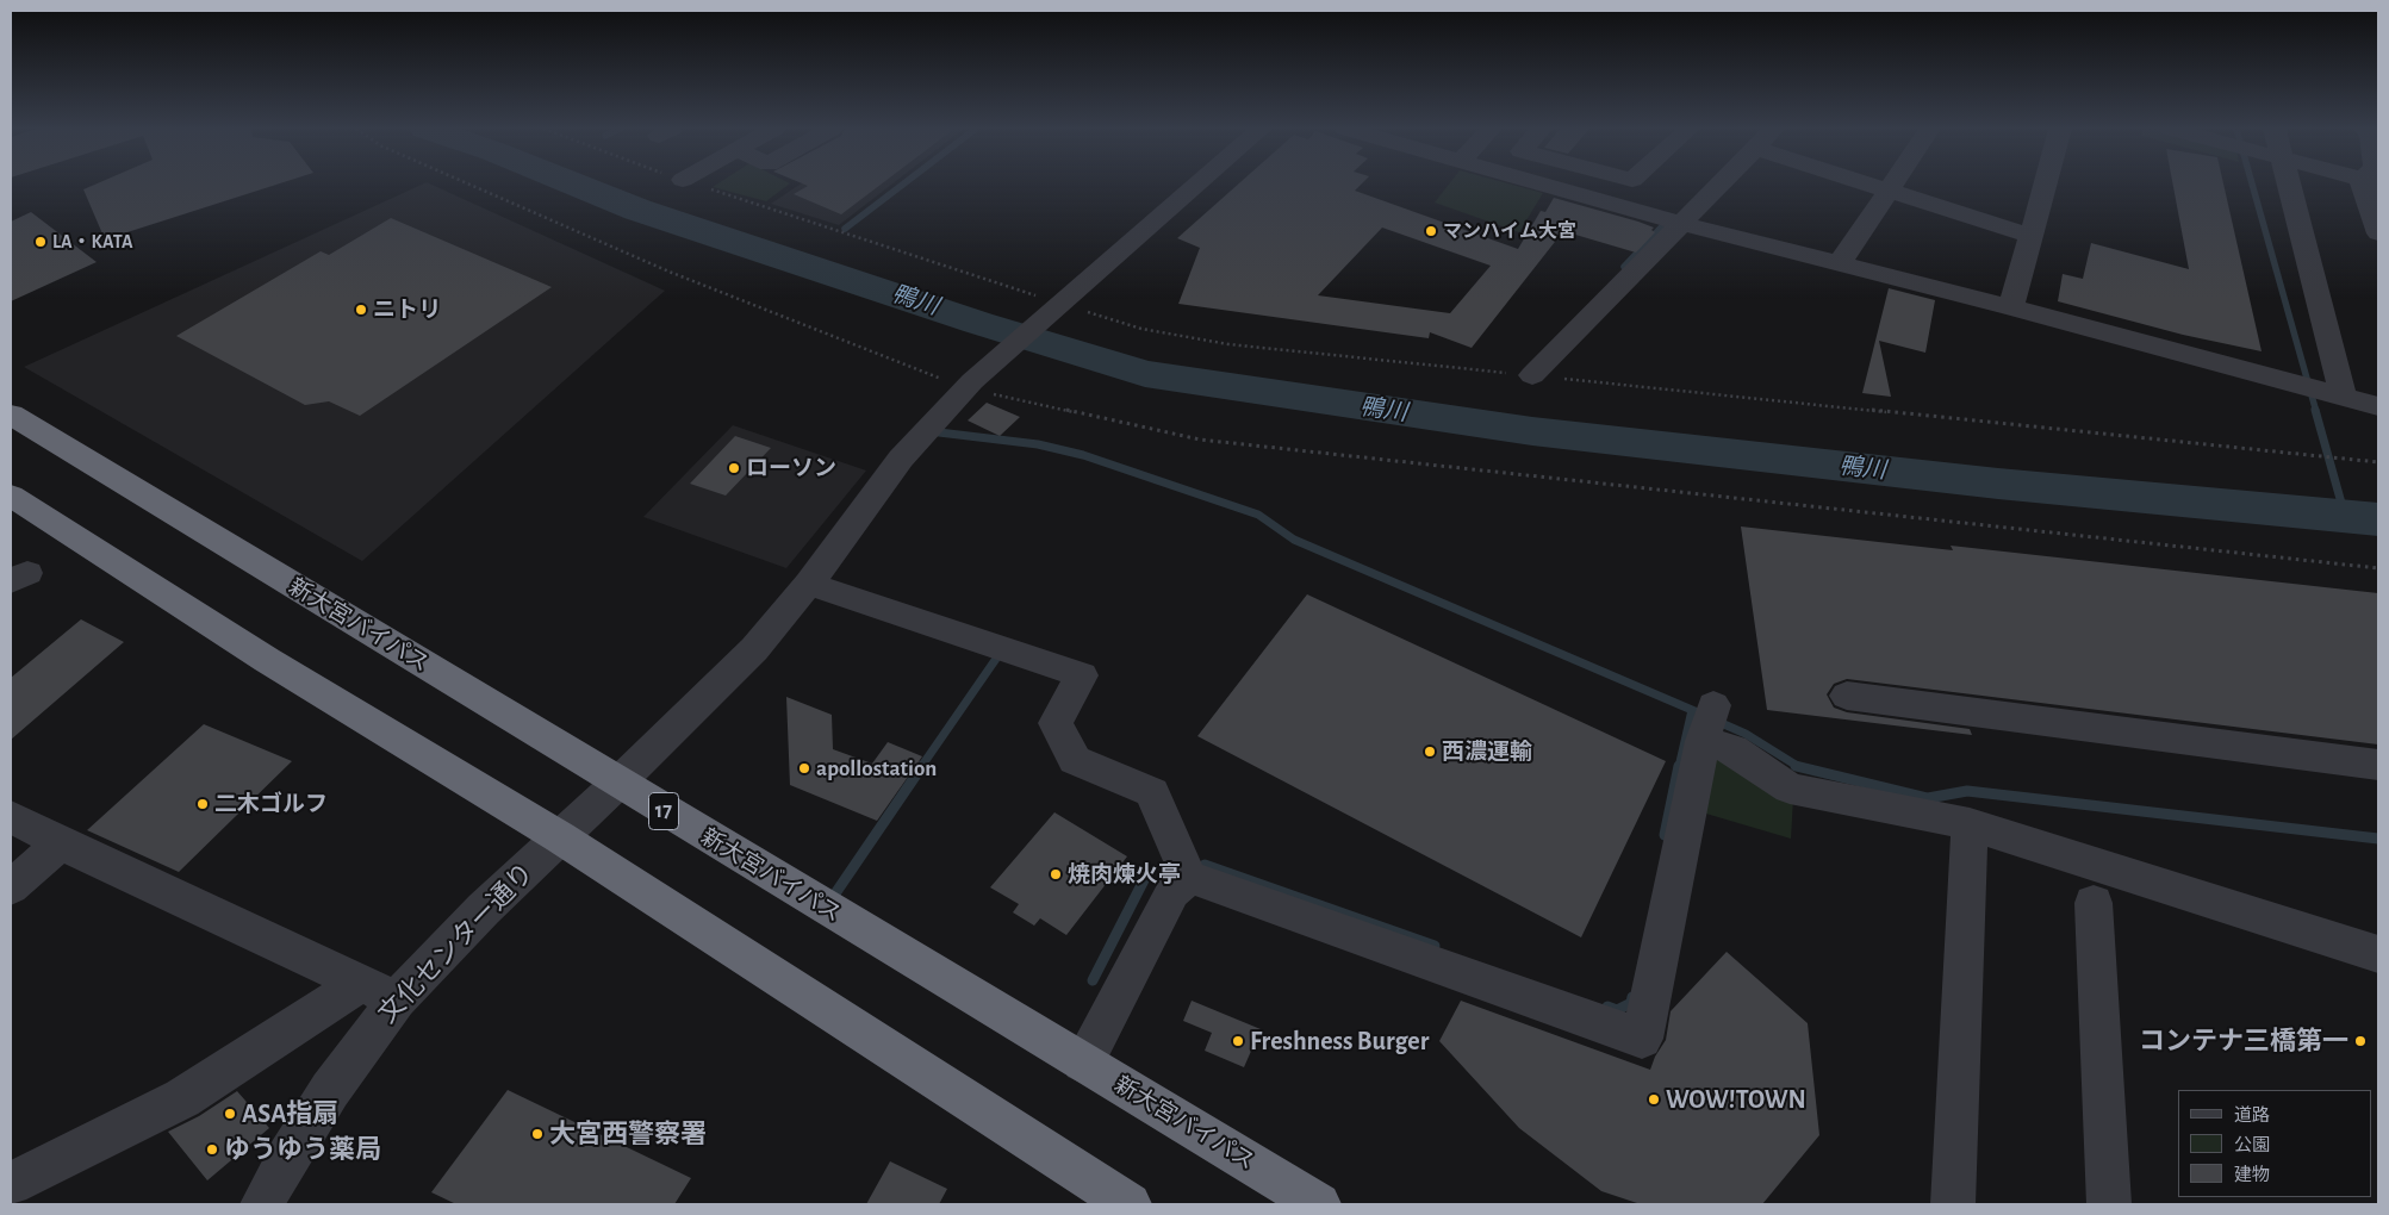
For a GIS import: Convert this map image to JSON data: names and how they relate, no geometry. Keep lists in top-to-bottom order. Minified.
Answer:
{"streets":{"highway":["新大宮バイパス","17"],"street":["文化センター通り"]},"crossings":[["新大宮バイパス","文化センター通り"]],"water":["鴨川"],"places":["マンハイム大宮","LA・KATA","ニトリ","ローソン","西濃運輸","apollostation","二木ゴルフ","焼肉煉火亭","Freshness Burger","コンテナ三橋第一","WOW!TOWN","ASA指扇","大宮西警察署","ゆうゆう薬局"],"legend":["道路","公園","建物"]}
